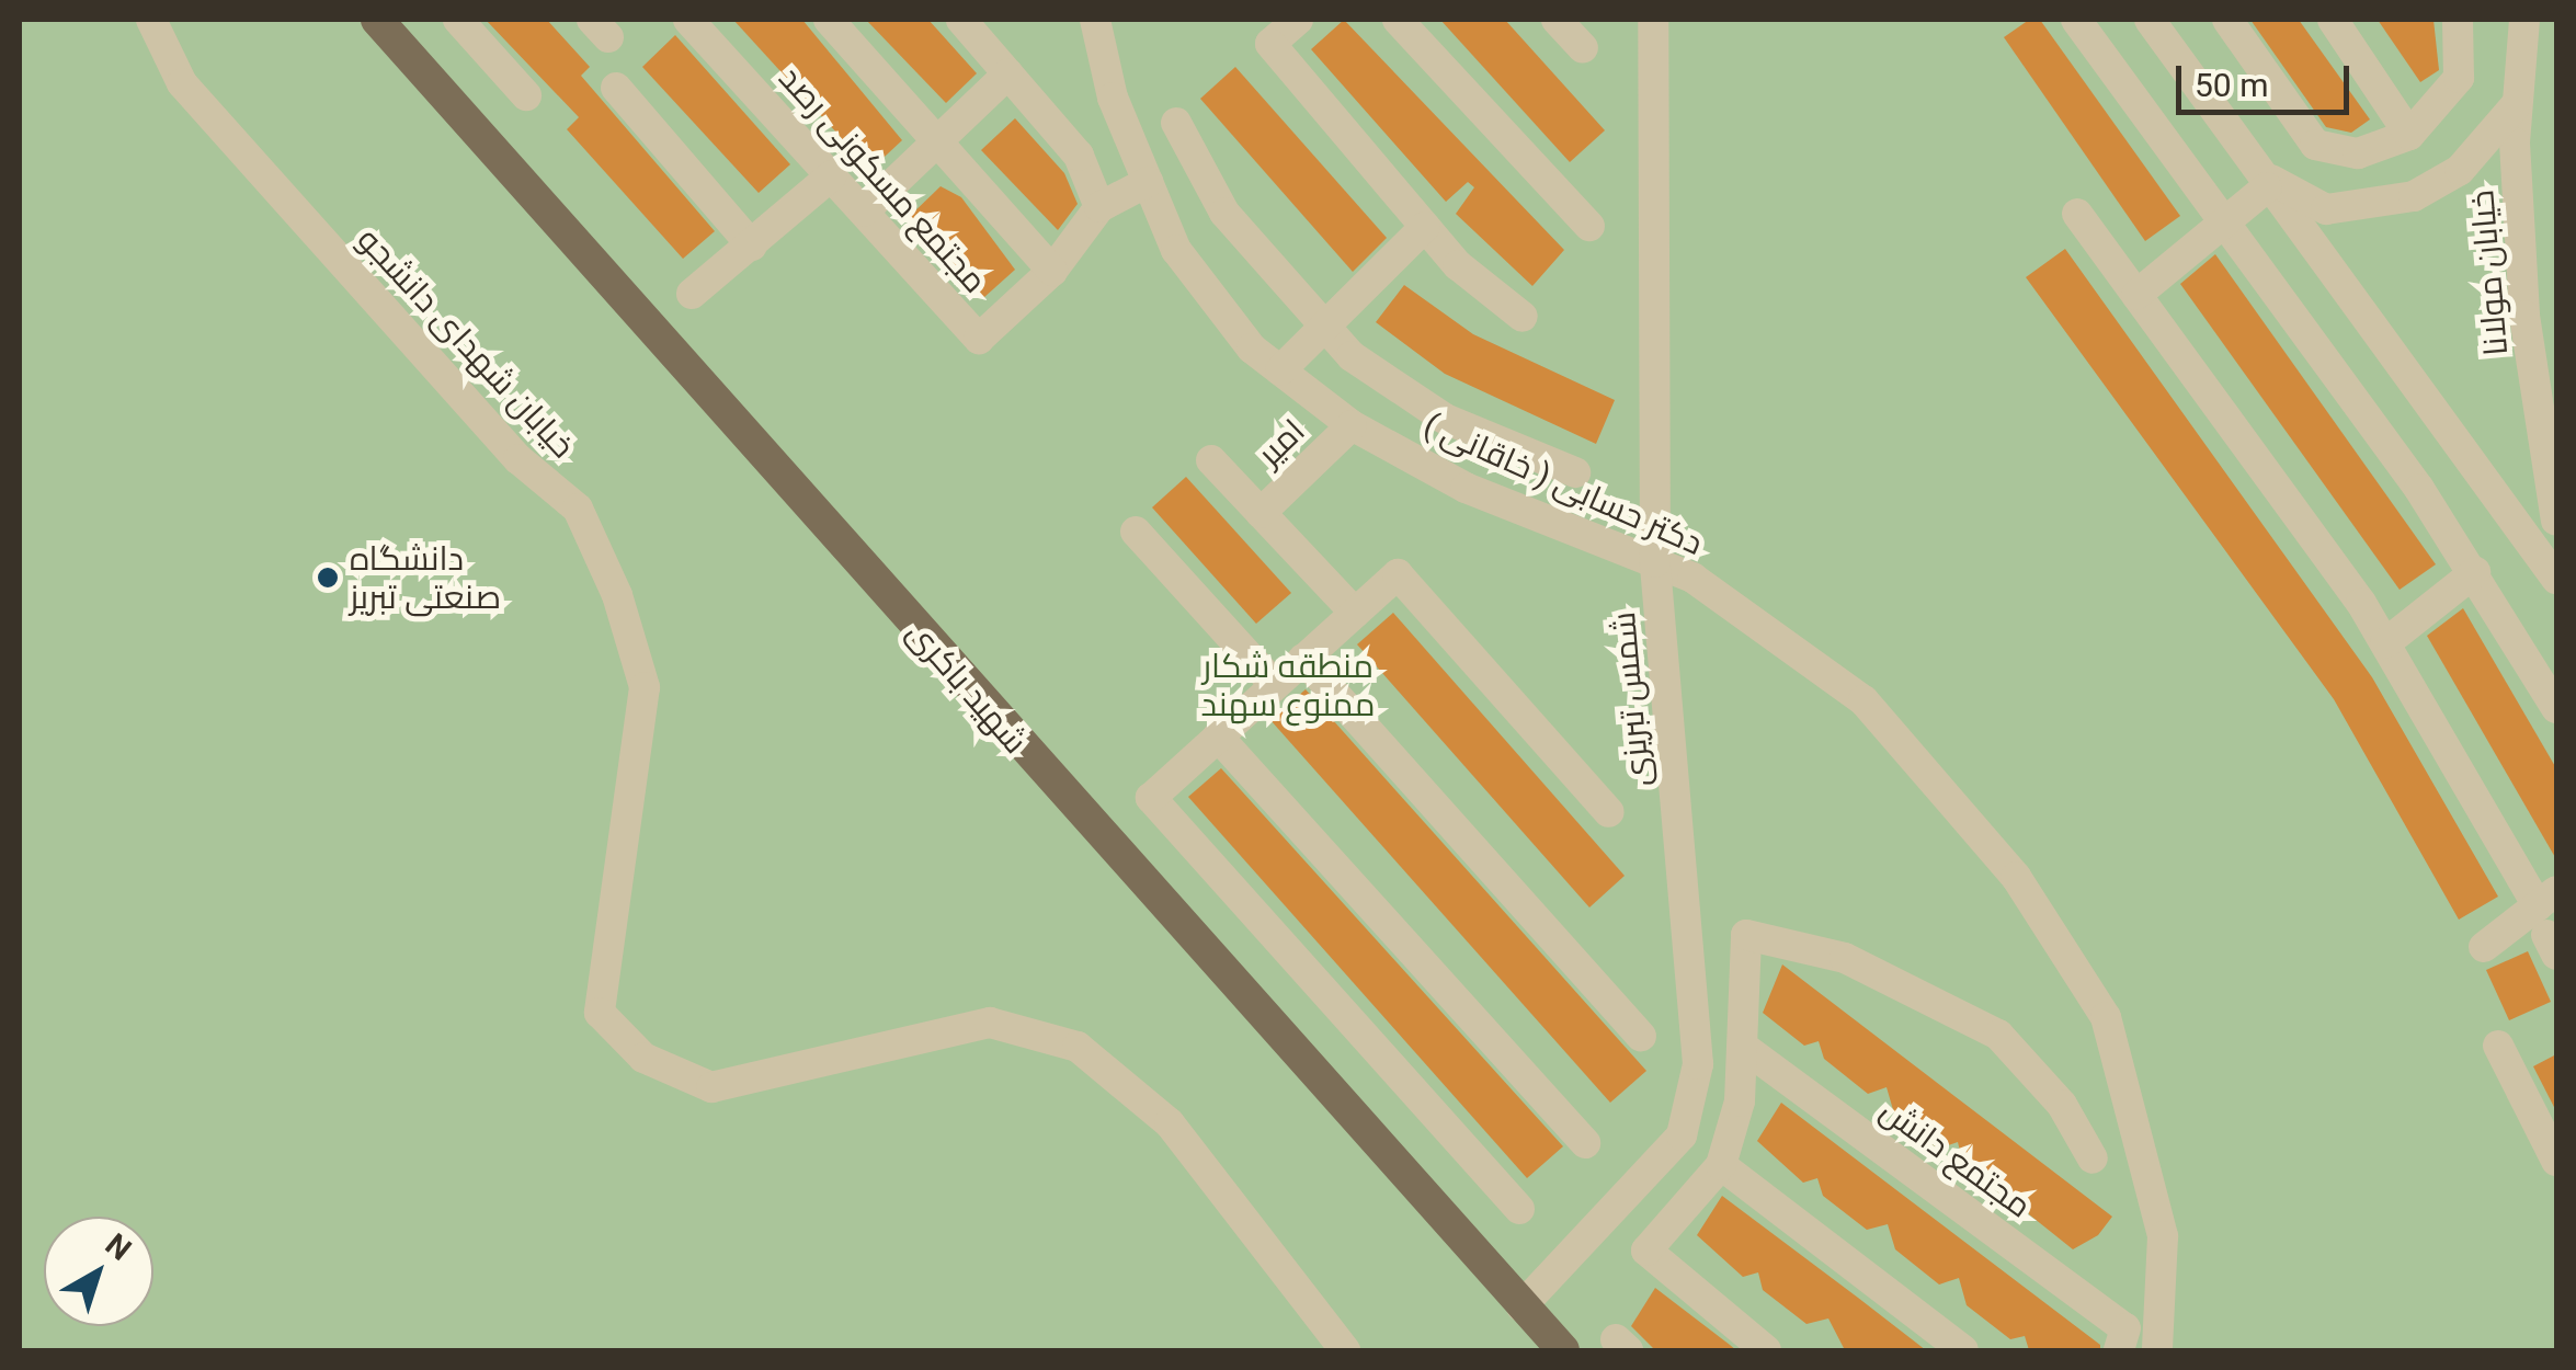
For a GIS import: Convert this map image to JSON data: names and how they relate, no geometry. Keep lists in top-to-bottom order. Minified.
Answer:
{"streets":{"main road":["شهید باکری"],"street":["مجتمع مسکونی رصد","خیابان مولانا","خیابان شهدای دانشجو","امیر","دکتر حسابی ( خاقانی )","شمس تبریزی","مجتمع دانش"]},"crossings":[["امیر","دکتر حسابی ( خاقانی )"],["دکتر حسابی ( خاقانی )","شمس تبریزی"],["شهید باکری","شمس تبریزی"]],"parks":["منطقه شکار ممنوع سهند"],"places":["دانشگاه صنعتی تبریز"],"scale_bar":"50 m","north":"top right"}
